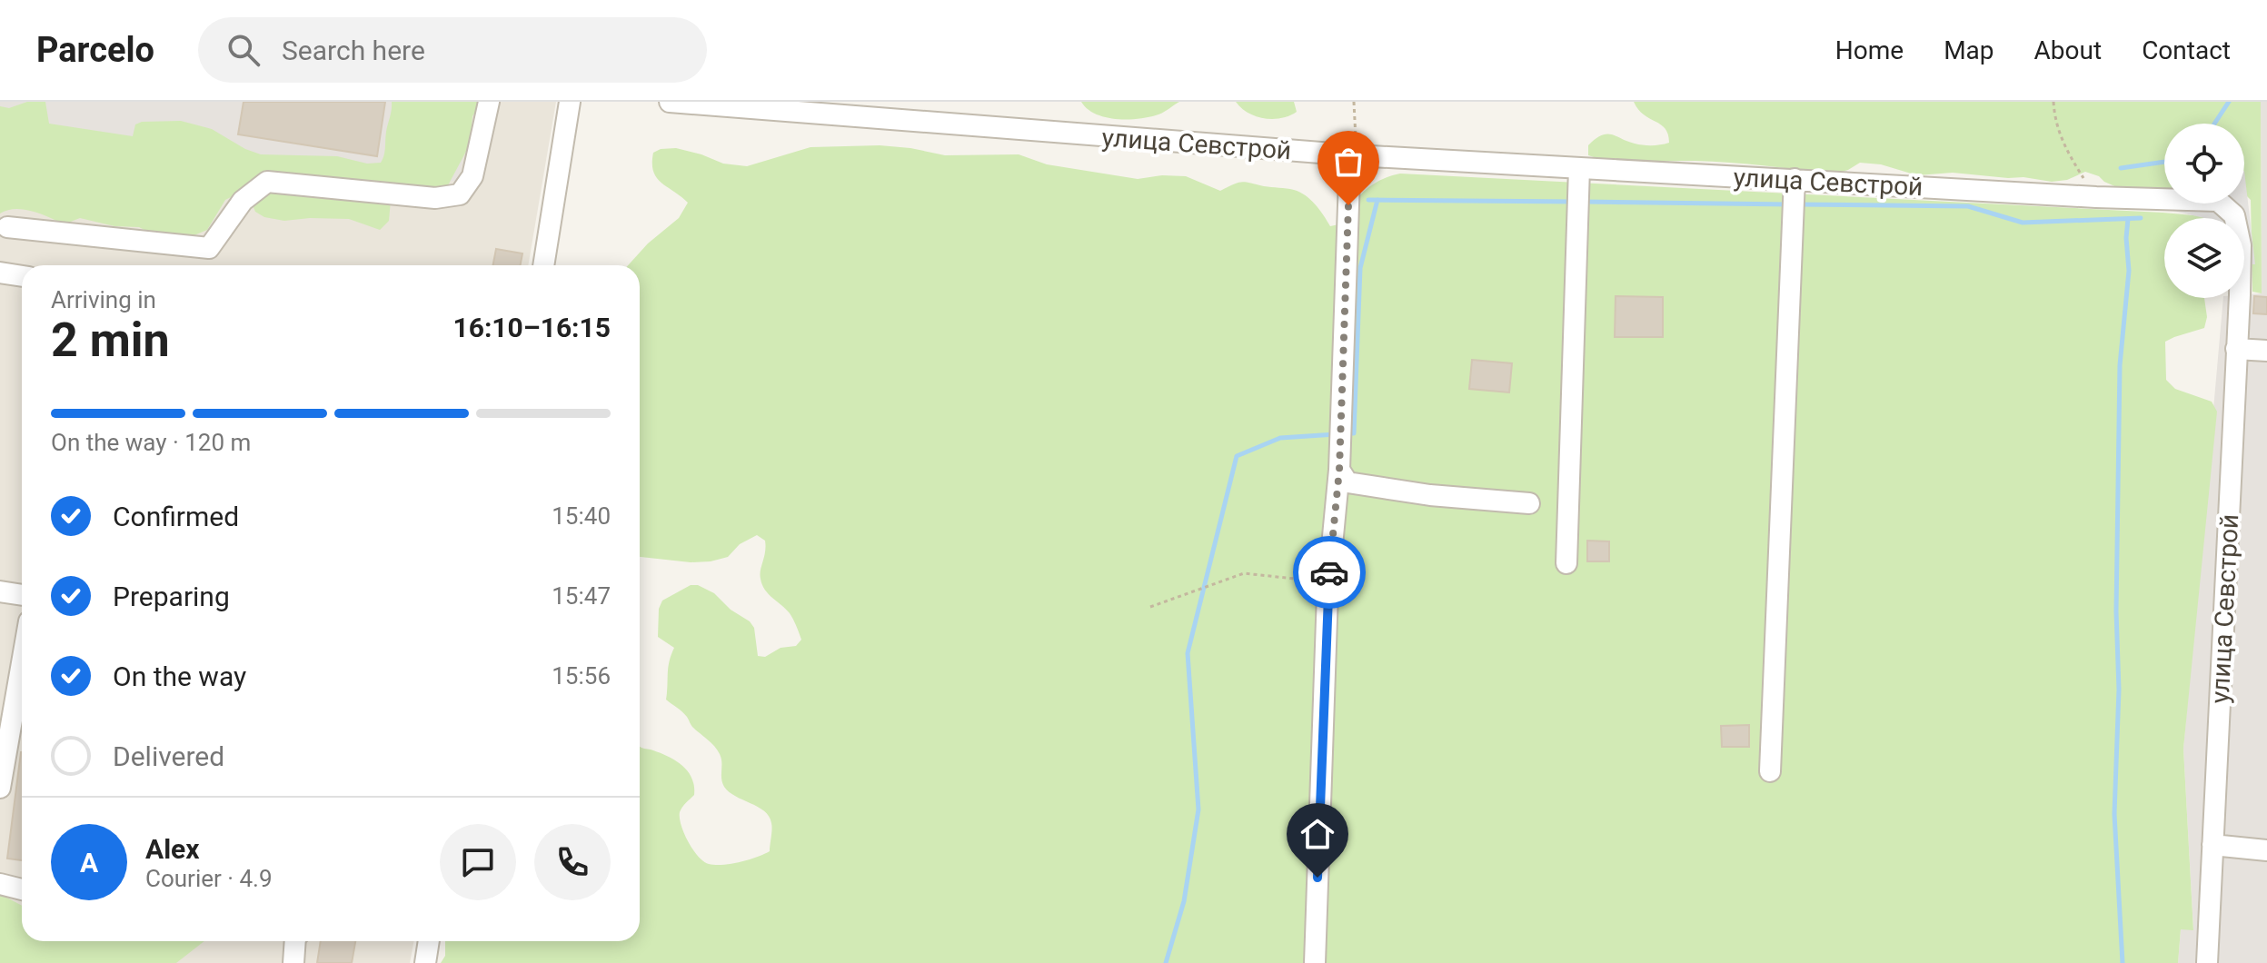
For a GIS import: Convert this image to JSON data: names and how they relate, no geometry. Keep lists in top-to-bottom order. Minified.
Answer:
{"streets":{"street":["улица Севстрой"]},"page":{"header":"Parcelo","search":"Search here","nav":["Home","Map","About","Contact"],"heading":["2 min","Arriving in","16:10–16:15"],"panel":["Alex","Courier · 4.9"],"bar":"On the way · 120 m","list":[["Confirmed","15:40"],["Preparing","15:47"],["On the way","15:56"],"Delivered"],"round":"A"}}
